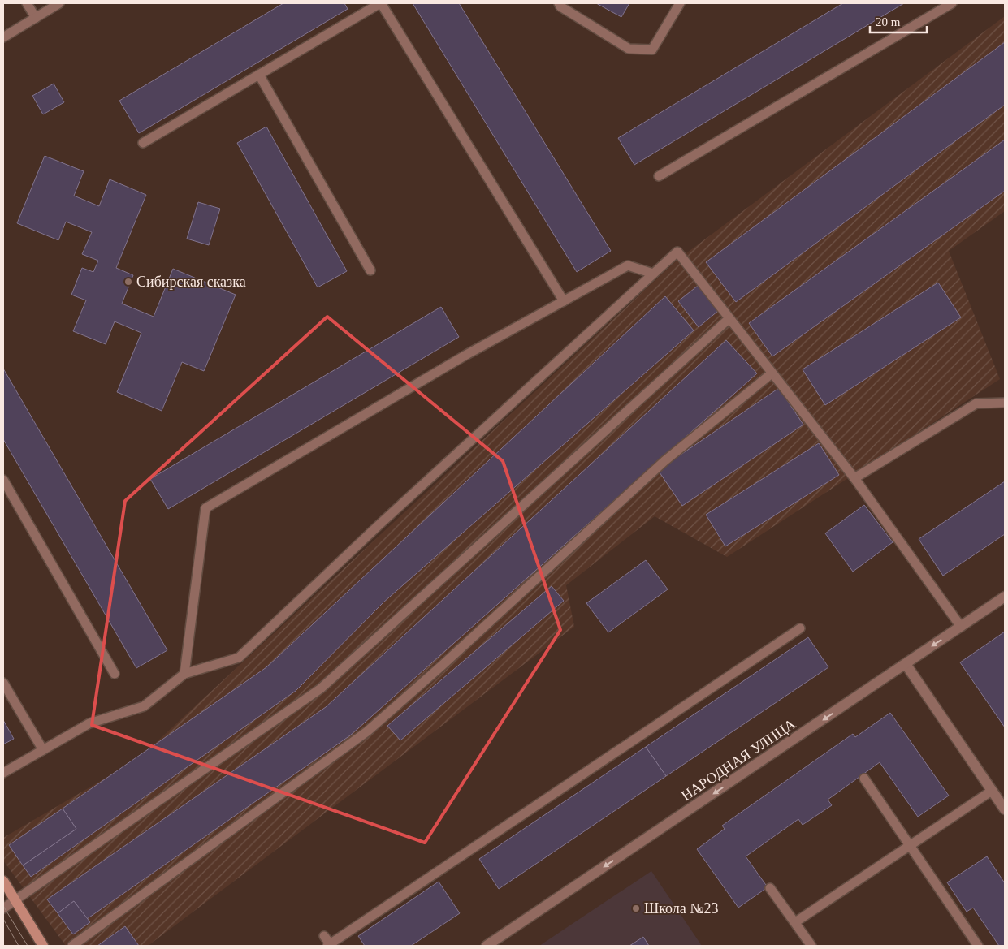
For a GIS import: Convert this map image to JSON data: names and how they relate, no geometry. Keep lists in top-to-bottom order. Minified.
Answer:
{"streets":{"street":["НАРОДНАЯ УЛИЦА"]},"one_way":["НАРОДНАЯ УЛИЦА"],"places":["Сибирская сказка","Школа №23"],"scale_bar":"20 m"}
